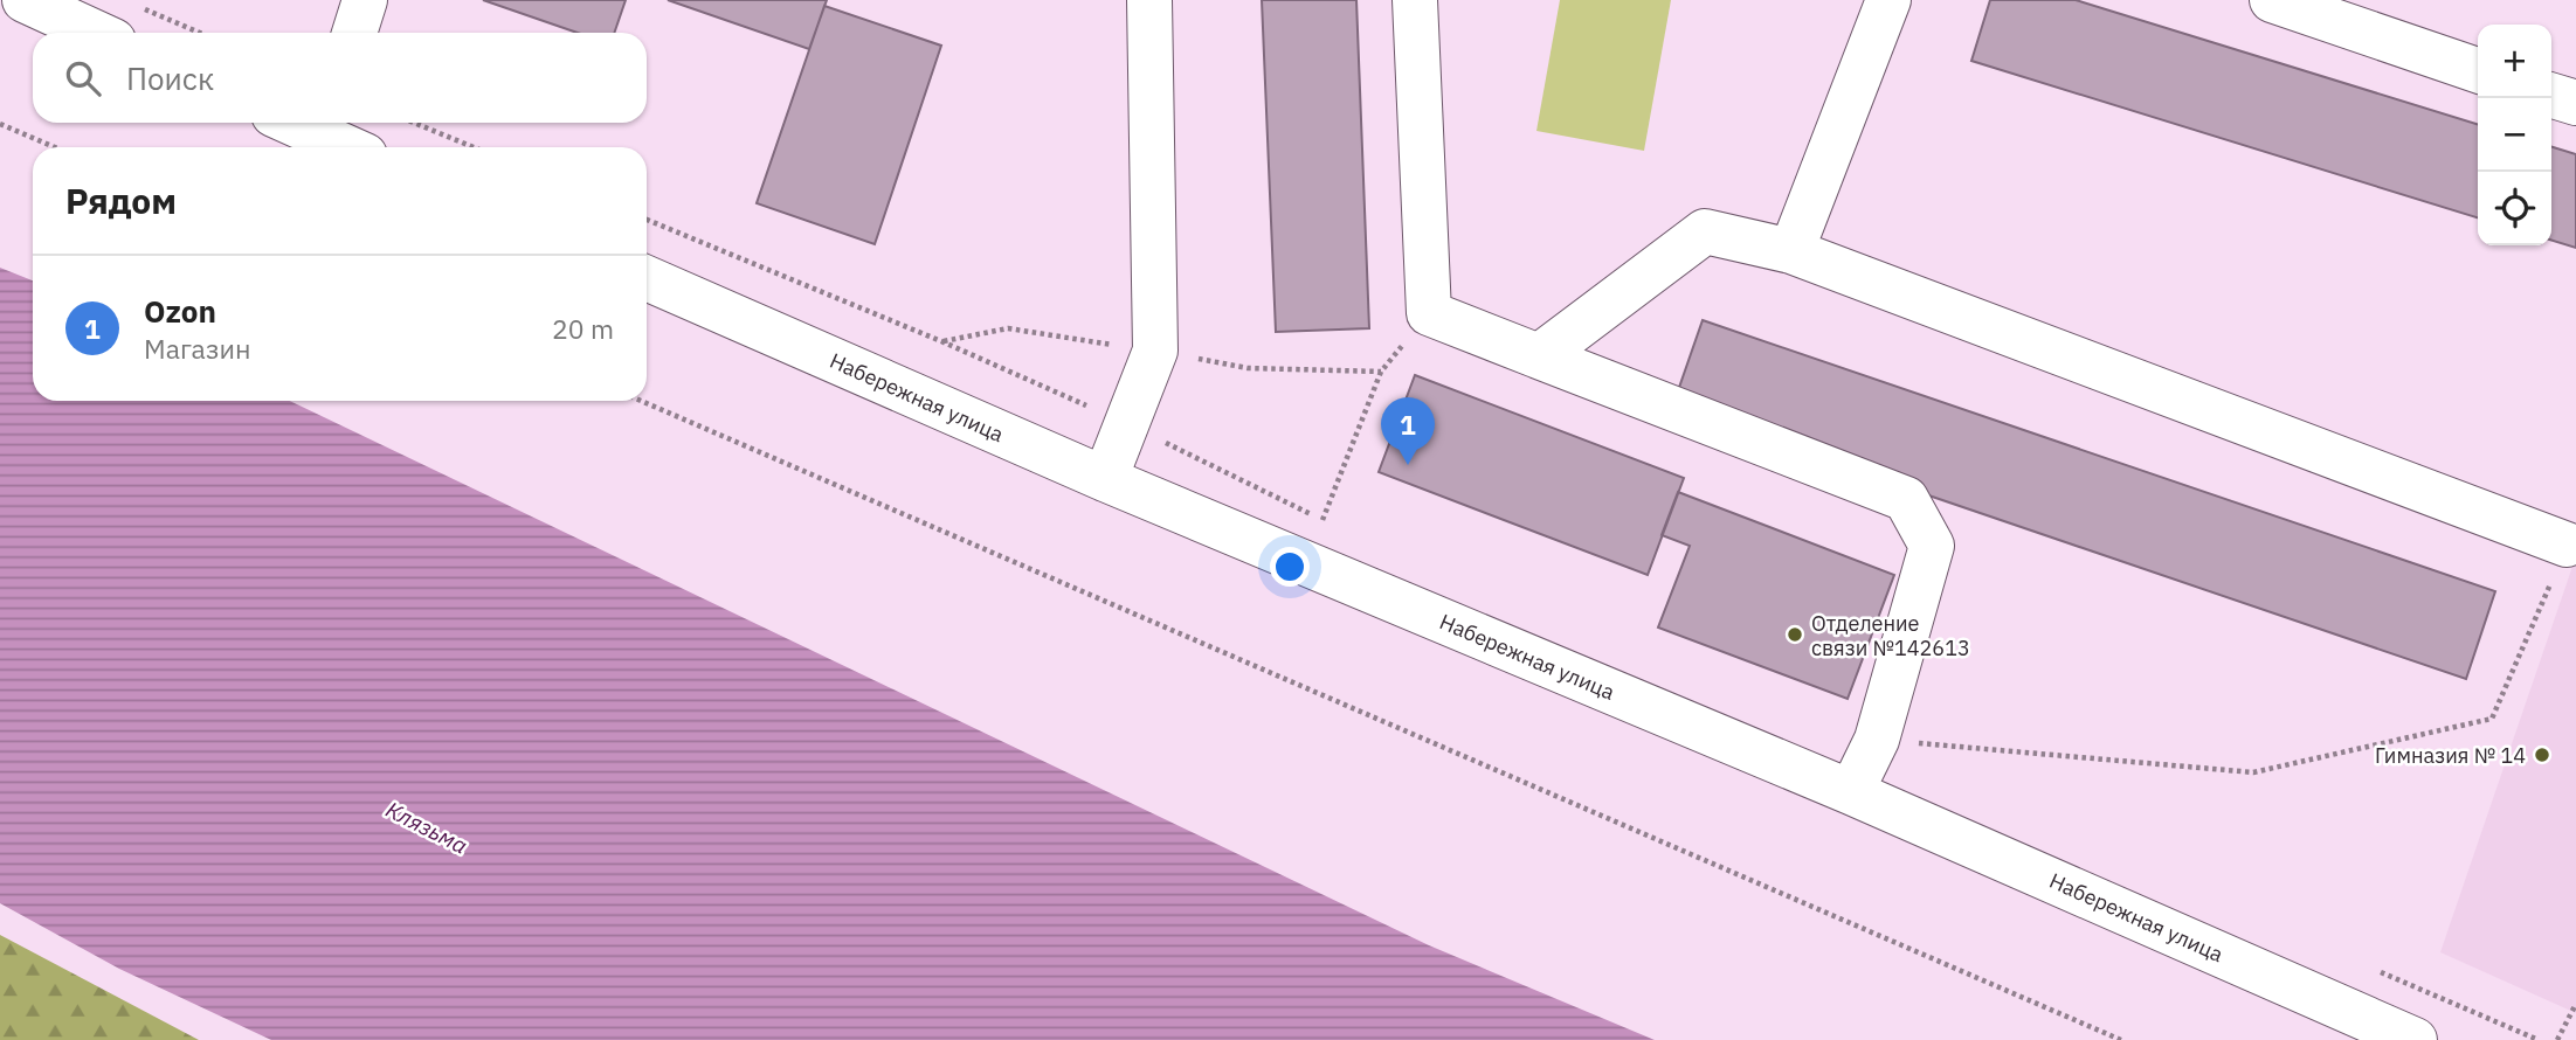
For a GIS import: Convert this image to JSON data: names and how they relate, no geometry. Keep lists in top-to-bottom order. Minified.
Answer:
{"streets":{"street":["Набережная улица"]},"water":["Клязьма"],"places":["Отделение связи №142613","Гимназия № 14"],"page":{"map_buttons":["+","−"],"search":"Поиск","heading":"Рядом","list":[{"mark":"1","name":"Ozon","note":"Магазин","value":"20 m"}],"pins":"1"}}
